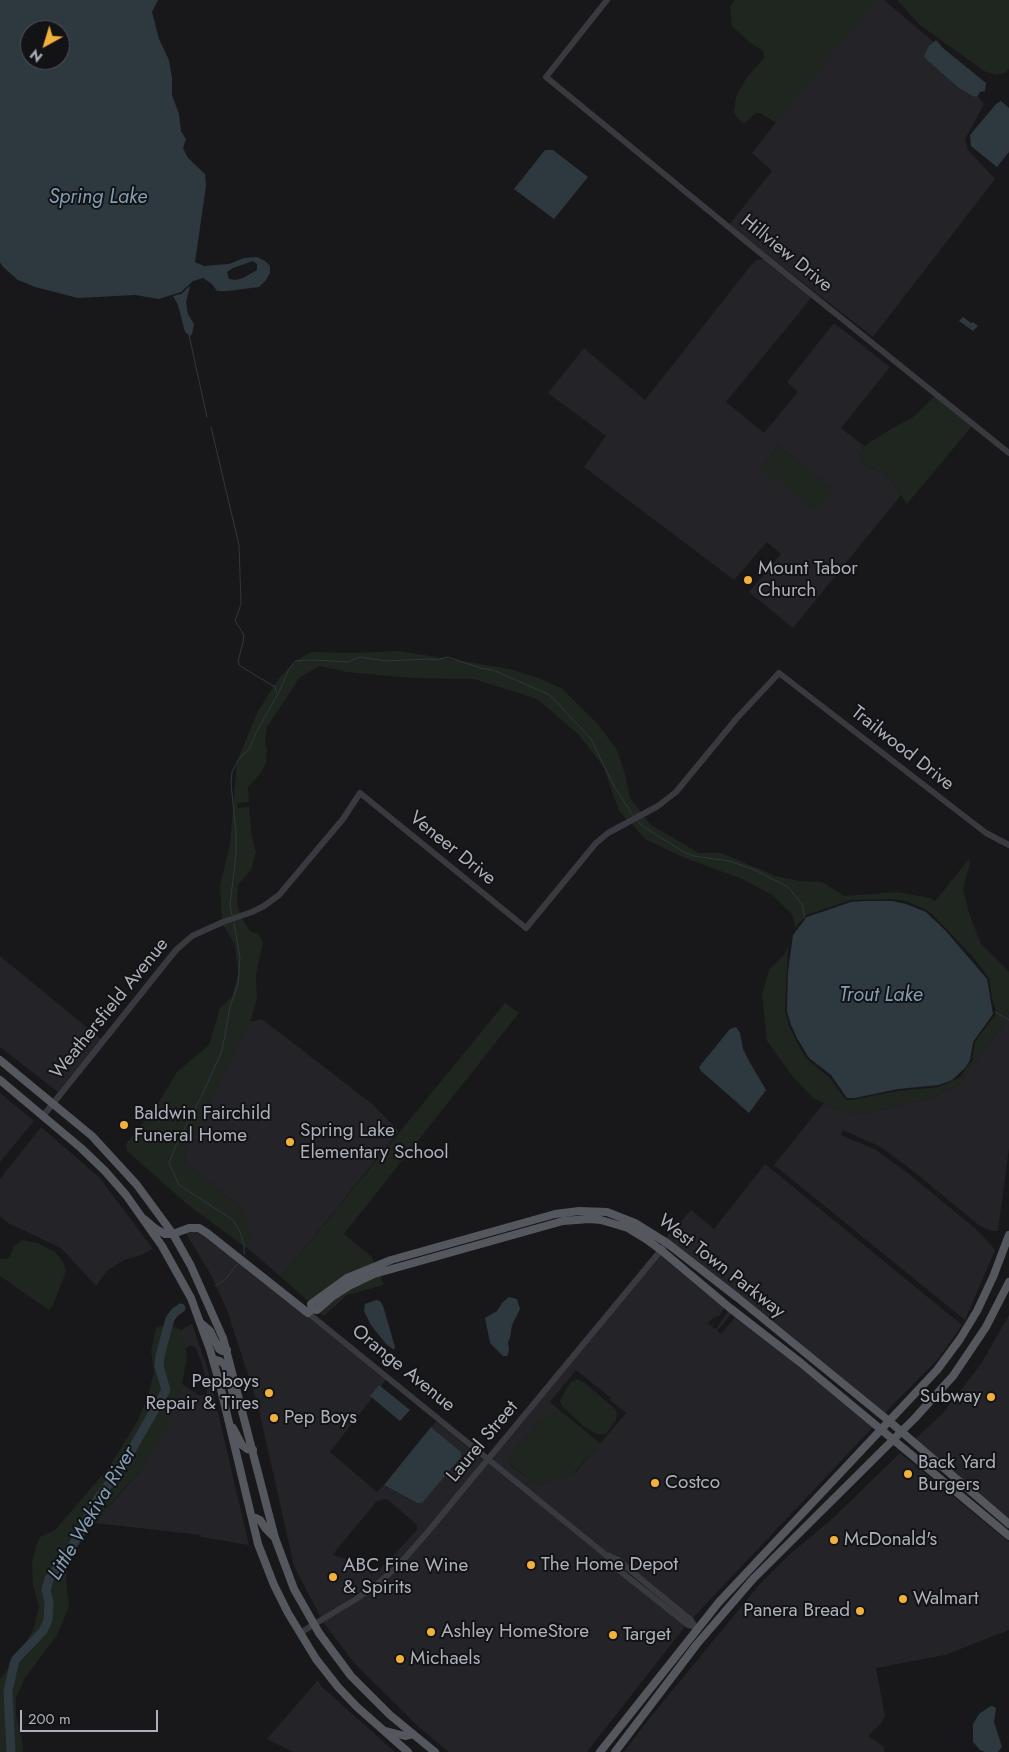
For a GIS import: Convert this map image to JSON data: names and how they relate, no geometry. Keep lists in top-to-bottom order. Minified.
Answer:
{"streets":{"main road":["West Town Parkway","Orange Avenue"],"street":["Hillview Drive","Trailwood Drive","Veneer Drive","Weathersfield Avenue","Laurel Street"]},"crossings":[["Trailwood Drive","Veneer Drive"],["Veneer Drive","Weathersfield Avenue"],["West Town Parkway","Orange Avenue"],["West Town Parkway","Laurel Street"],["Orange Avenue","Laurel Street"]],"water":["Spring Lake","Trout Lake","Little Wekiva River"],"places":["Mount Tabor Church","Baldwin Fairchild Funeral Home","Spring Lake Elementary School","Pepboys Repair & Tires","Subway","Pep Boys","Back Yard Burgers","Costco","McDonald's","The Home Depot","ABC Fine Wine & Spirits","Walmart","Panera Bread","Ashley HomeStore","Target","Michaels"],"scale_bar":"200 m","north":"bottom left"}
